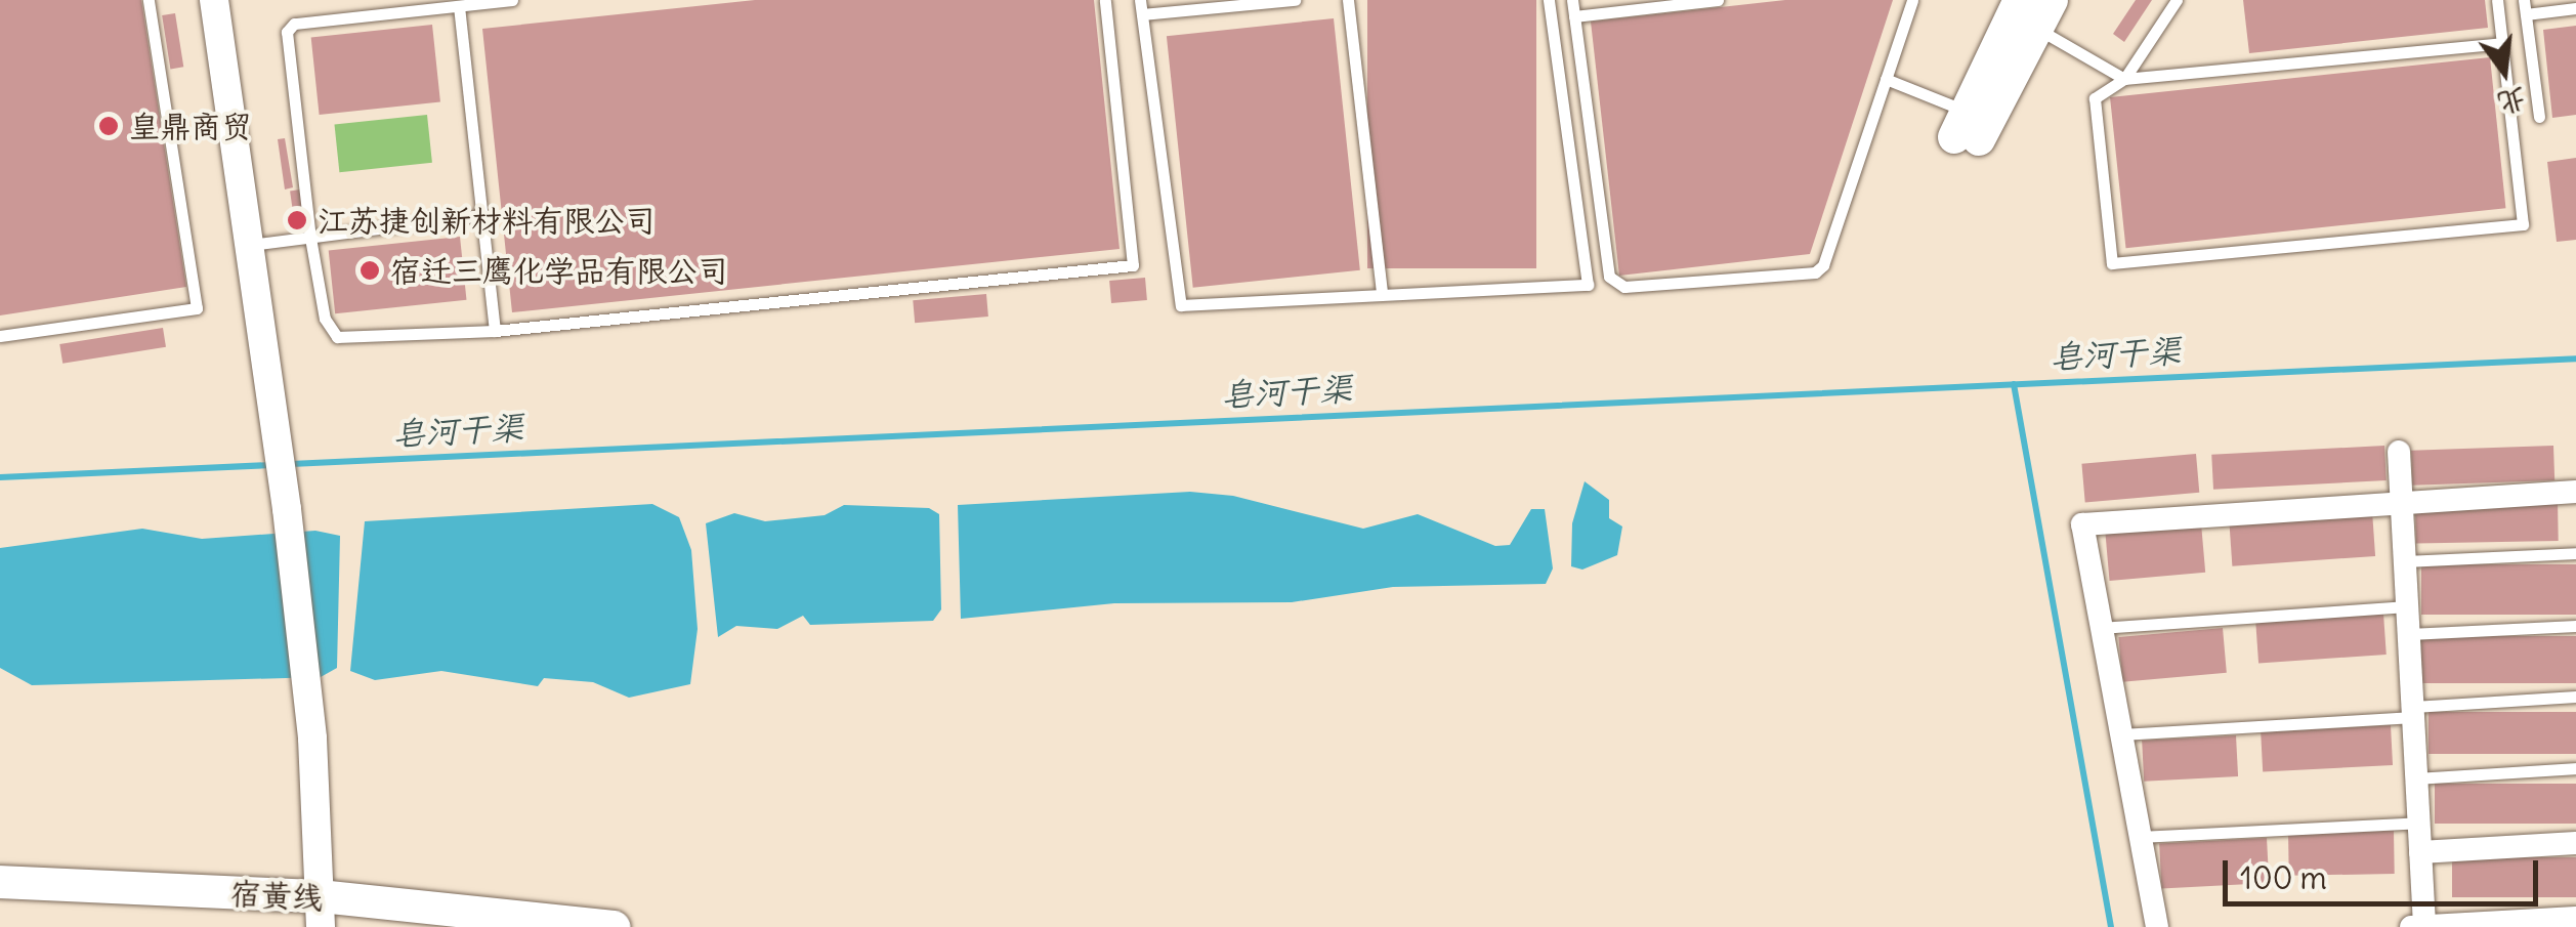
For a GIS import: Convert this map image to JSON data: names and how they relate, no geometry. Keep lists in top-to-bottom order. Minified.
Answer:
{"streets":{"main road":["宿黄线"]},"water":["皂河干渠"],"places":["皇鼎商贸","江苏捷创新材料有限公司","宿迁三鹰化学品有限公司"],"scale_bar":"100 m","north":"bottom"}
